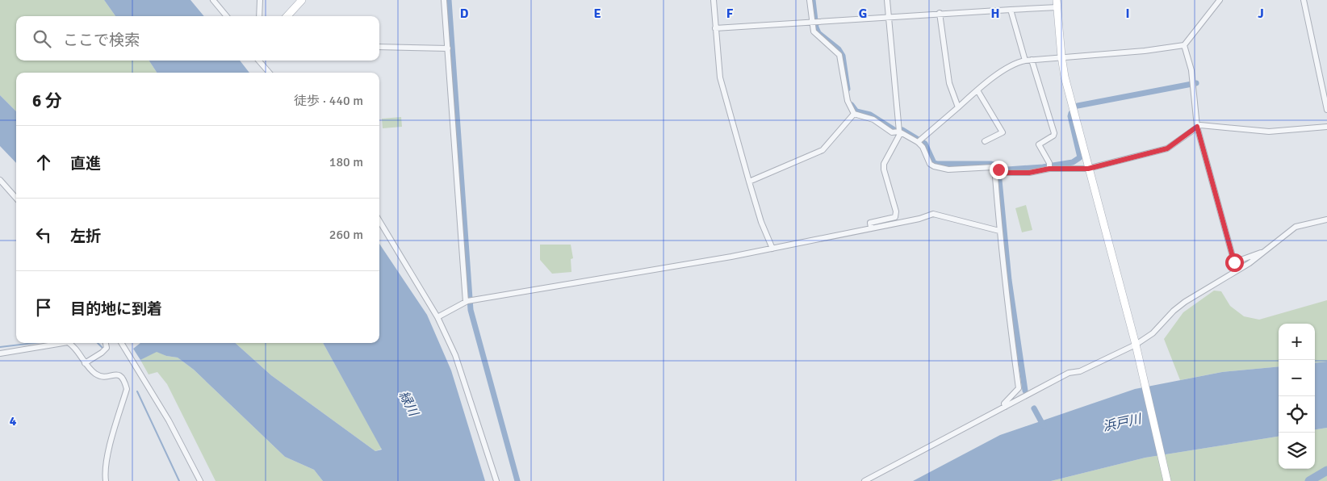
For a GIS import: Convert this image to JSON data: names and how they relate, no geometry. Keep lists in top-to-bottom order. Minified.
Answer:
{"water":["緑川","浜戸川"],"page":{"search":"ここで検索","heading":["6 分","徒歩 · 440 m"],"list":[["直進","180 m"],["左折","260 m"],"目的地に到着"],"map_buttons":["+","−"]},"grid":{"columns":["D","E","F","G","H","I","J"],"rows":["4"]}}
